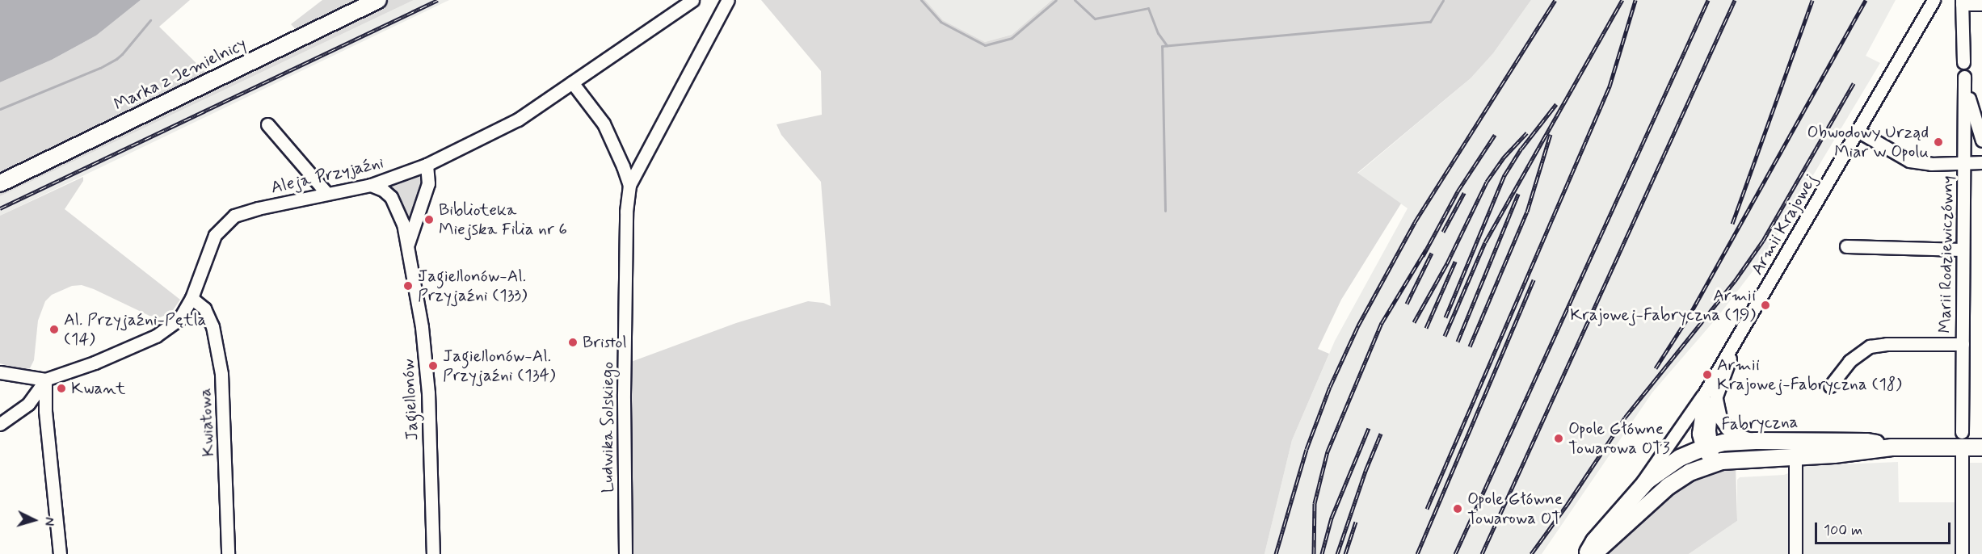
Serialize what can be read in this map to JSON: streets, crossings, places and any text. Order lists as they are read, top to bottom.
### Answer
{
  "streets": {
    "main road": ["Marka z Jemielnicy", "Fabryczna"],
    "street": [
      "Aleja Przyjaźni",
      "Armii Krajowej",
      "Marii Rodziewiczówny",
      "Jagiellonów",
      "Kwiatowa",
      "Ludwika Solskiego"
    ]
  },
  "crossings": [
    ["Aleja Przyjaźni", "Jagiellonów"],
    ["Aleja Przyjaźni", "Kwiatowa"],
    ["Aleja Przyjaźni", "Ludwika Solskiego"],
    ["Armii Krajowej", "Fabryczna"],
    ["Marii Rodziewiczówny", "Fabryczna"]
  ],
  "places": [
    "Obwodowy Urząd Miar w Opolu",
    "Biblioteka Miejska Filia nr 6",
    "Jagiellonów-Al. Przyjaźni (133)",
    "Armii Krajowej-Fabryczna (19)",
    "Al. Przyjaźni-Pętla (14)",
    "Bristol",
    "Jagiellonów-Al. Przyjaźni (134)",
    "Armii Krajowej-Fabryczna (18)",
    "Kwant",
    "Opole Główne Towarowa OT3",
    "Opole Główne Towarowa OT"
  ],
  "scale_bar": "100 m",
  "north": "right"
}
